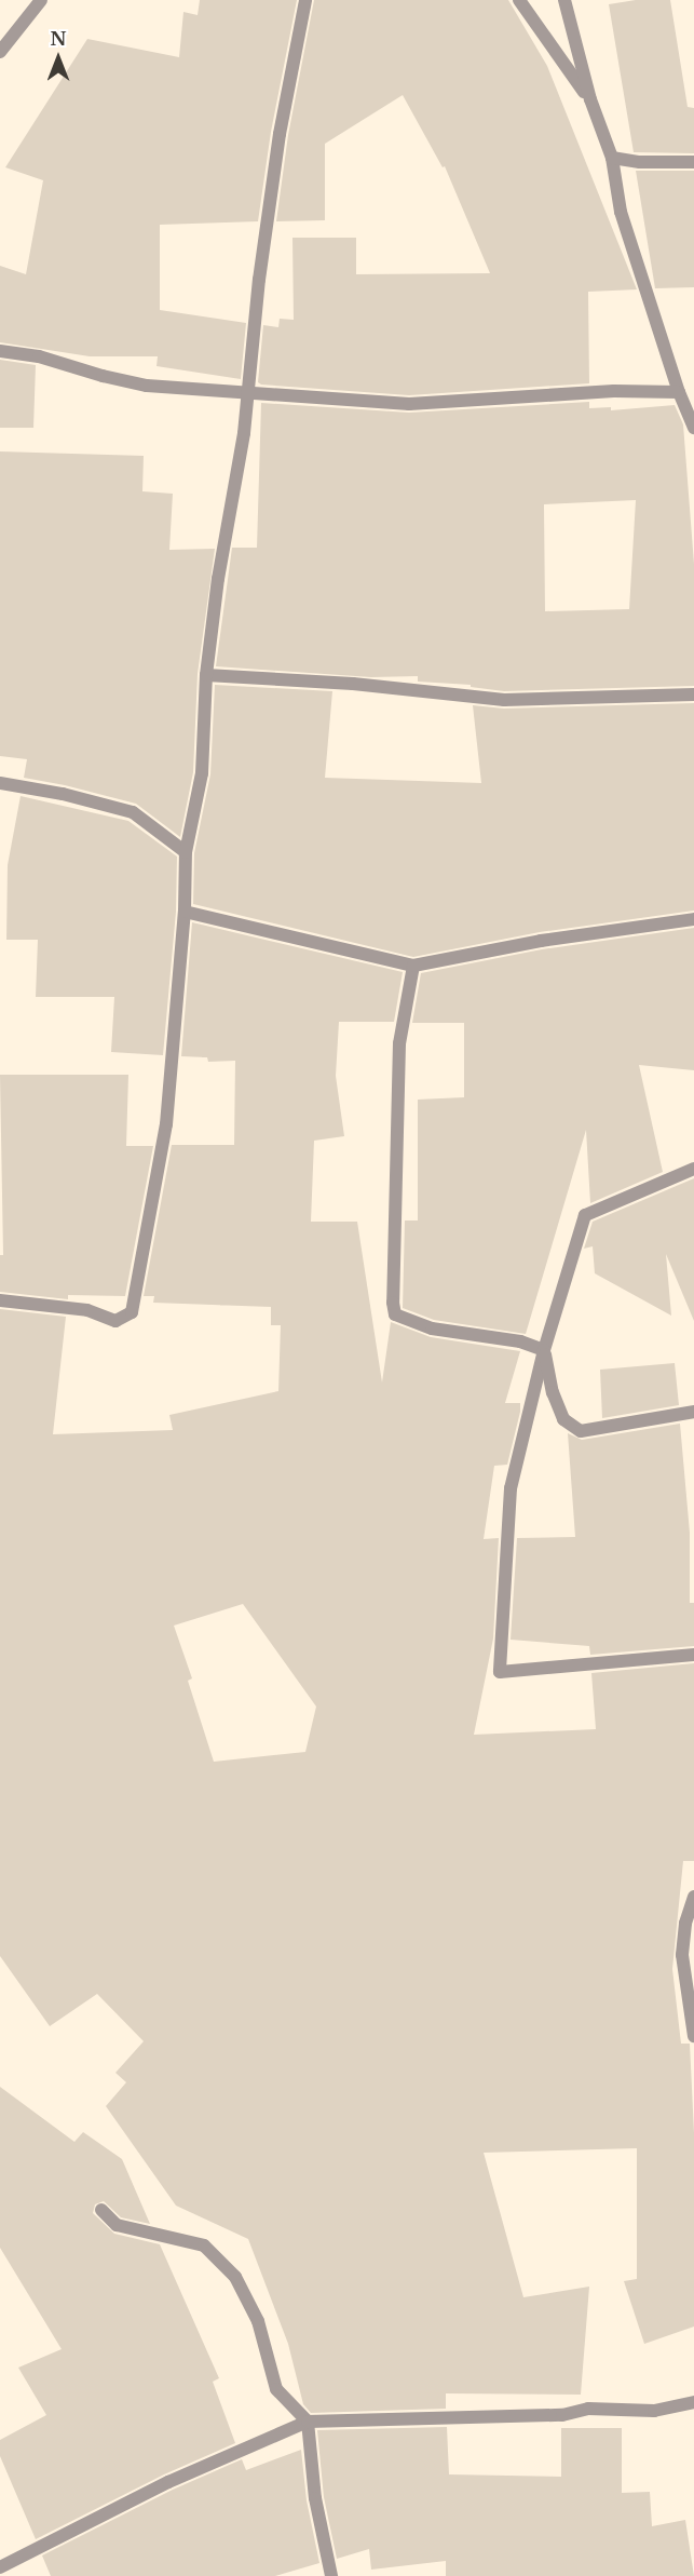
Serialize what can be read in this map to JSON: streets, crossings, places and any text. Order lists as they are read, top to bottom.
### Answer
{
  "north": "top"
}
